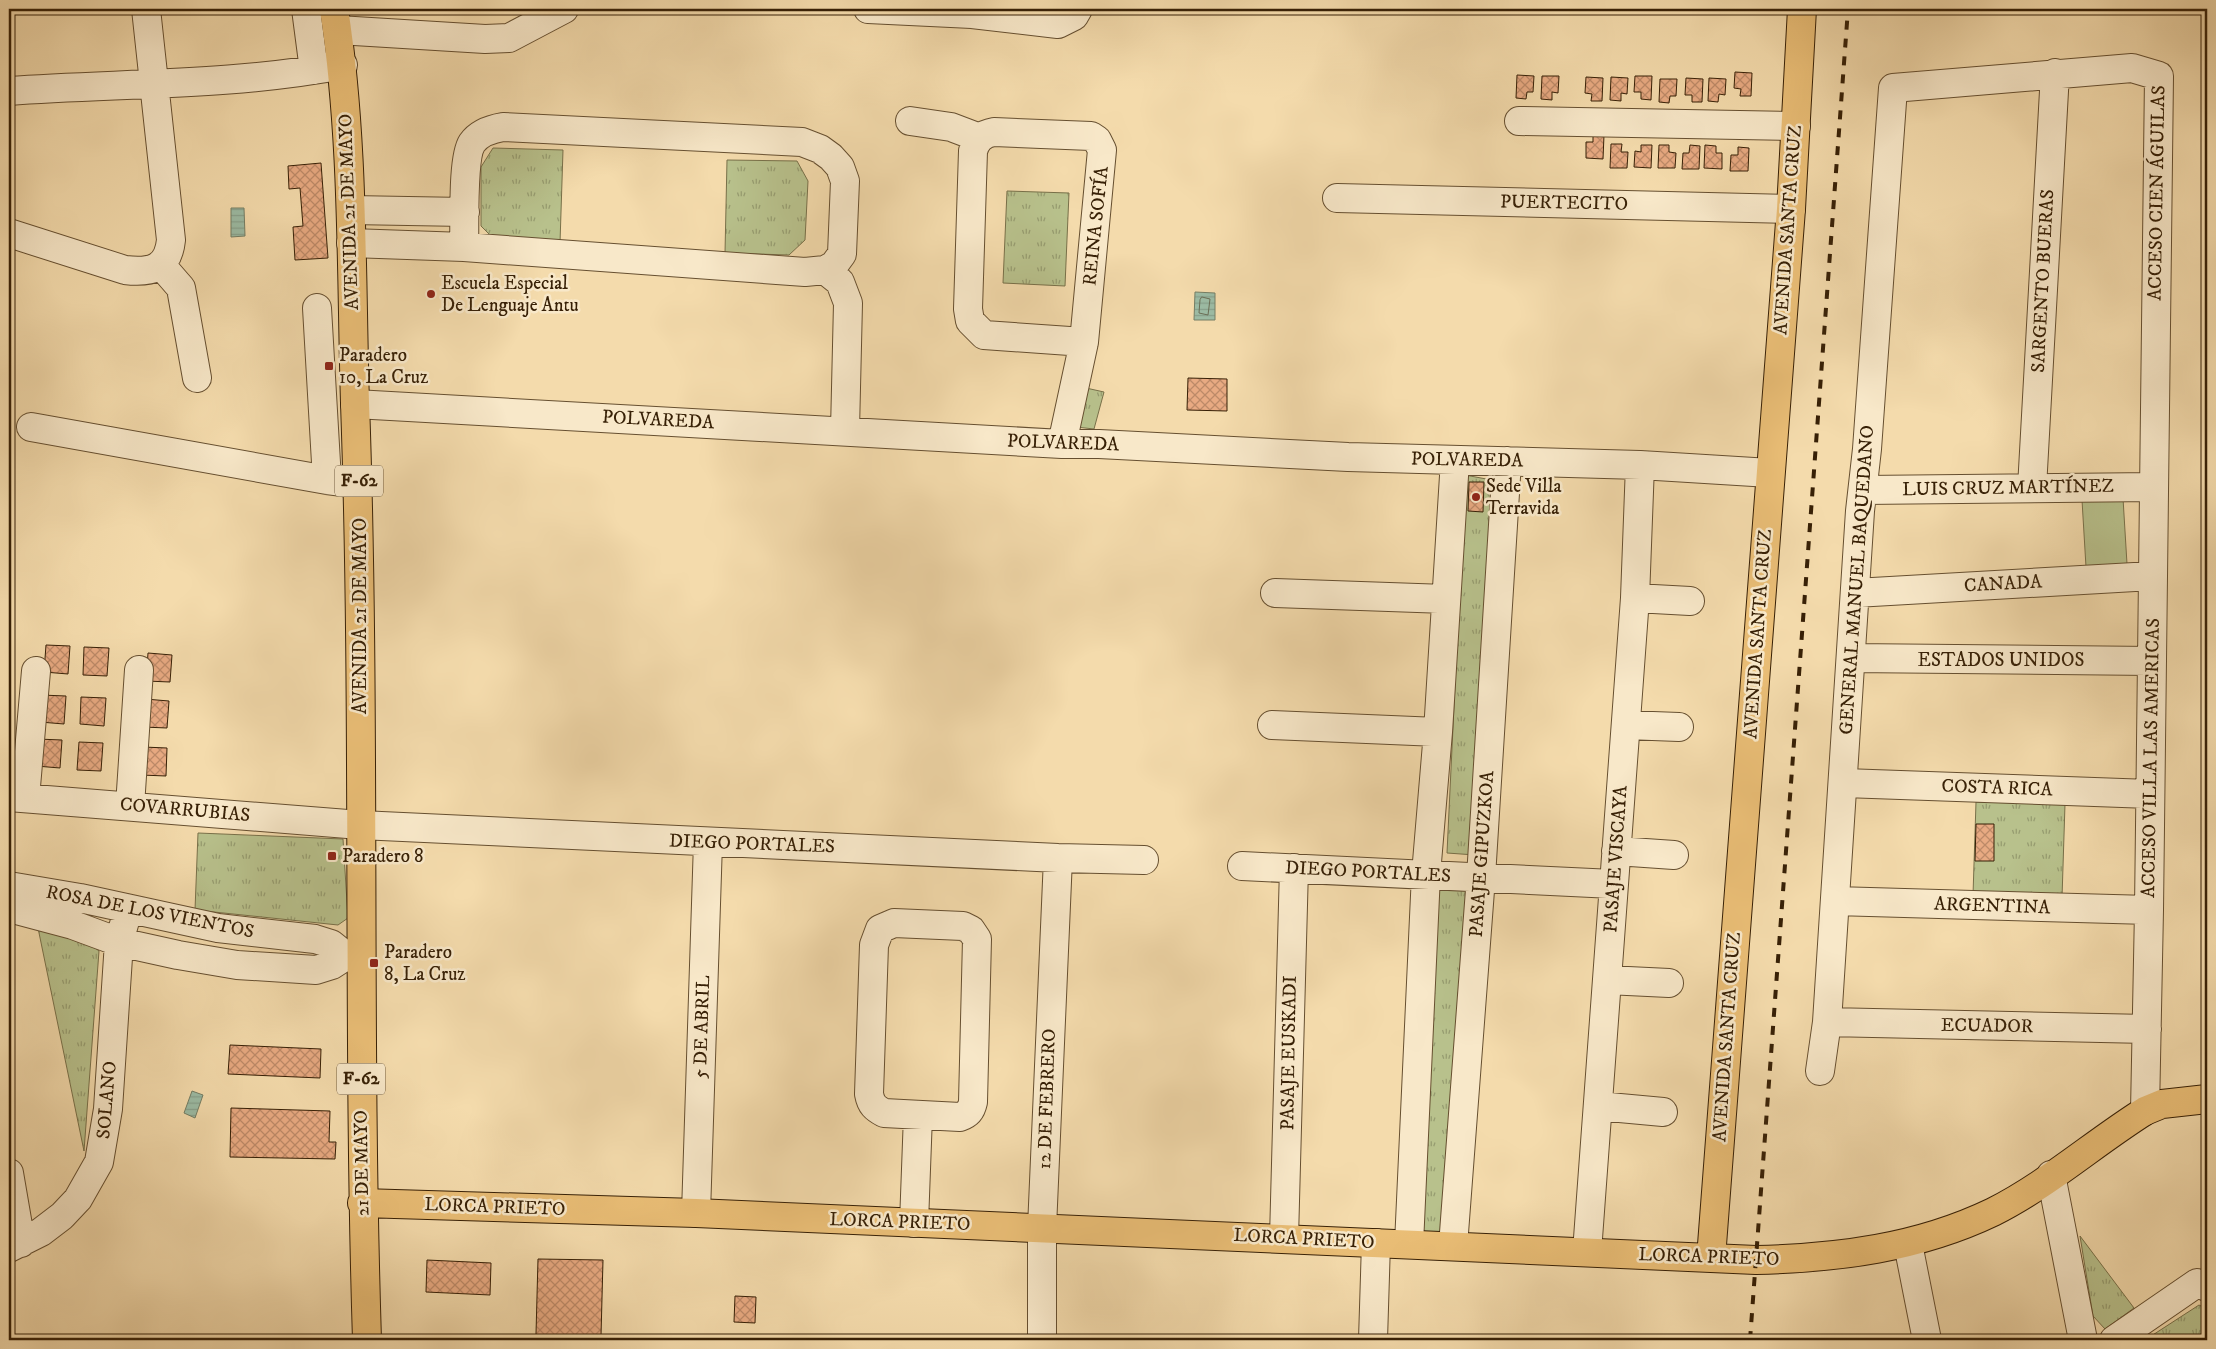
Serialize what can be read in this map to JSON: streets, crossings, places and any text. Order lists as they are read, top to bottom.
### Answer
{
  "streets": {
    "main road": [
      "AVENIDA 21 DE MAYO",
      "AVENIDA SANTA CRUZ",
      "F-62",
      "21 DE MAYO",
      "LORCA PRIETO"
    ],
    "street": [
      "ACCESO CIEN ÁGUILAS",
      "PUERTECITO",
      "REINA SOFÍA",
      "SARGENTO BUERAS",
      "POLVAREDA",
      "LUIS CRUZ MARTÍNEZ",
      "GENERAL MANUEL BAQUEDANO",
      "CANADA",
      "ESTADOS UNIDOS",
      "ACCESO VILLA LAS AMERICAS",
      "COSTA RICA",
      "COVARRUBIAS",
      "DIEGO PORTALES",
      "PASAJE GIPUZKOA",
      "PASAJE VISCAYA",
      "ARGENTINA",
      "ROSA DE LOS VIENTOS",
      "ECUADOR",
      "5 DE ABRIL",
      "PASAJE EUSKADI",
      "12 DE FEBRERO",
      "SOLANO"
    ]
  },
  "crossings": [
    ["ACCESO CIEN ÁGUILAS", "SARGENTO BUERAS"],
    ["ACCESO CIEN ÁGUILAS", "LUIS CRUZ MARTÍNEZ"],
    ["ACCESO CIEN ÁGUILAS", "GENERAL MANUEL BAQUEDANO"],
    ["ACCESO CIEN ÁGUILAS", "ACCESO VILLA LAS AMERICAS"],
    ["PUERTECITO", "AVENIDA SANTA CRUZ"],
    ["AVENIDA 21 DE MAYO", "POLVAREDA"],
    ["AVENIDA 21 DE MAYO", "COVARRUBIAS"],
    ["AVENIDA 21 DE MAYO", "DIEGO PORTALES"],
    ["AVENIDA 21 DE MAYO", "ROSA DE LOS VIENTOS"],
    ["AVENIDA 21 DE MAYO", "21 DE MAYO"],
    ["REINA SOFÍA", "POLVAREDA"],
    ["AVENIDA SANTA CRUZ", "POLVAREDA"],
    ["AVENIDA SANTA CRUZ", "LORCA PRIETO"],
    ["SARGENTO BUERAS", "LUIS CRUZ MARTÍNEZ"],
    ["POLVAREDA", "PASAJE GIPUZKOA"],
    ["POLVAREDA", "PASAJE VISCAYA"],
    ["LUIS CRUZ MARTÍNEZ", "GENERAL MANUEL BAQUEDANO"],
    ["LUIS CRUZ MARTÍNEZ", "ACCESO VILLA LAS AMERICAS"],
    ["GENERAL MANUEL BAQUEDANO", "CANADA"],
    ["GENERAL MANUEL BAQUEDANO", "ESTADOS UNIDOS"],
    ["GENERAL MANUEL BAQUEDANO", "COSTA RICA"],
    ["GENERAL MANUEL BAQUEDANO", "ARGENTINA"],
    ["GENERAL MANUEL BAQUEDANO", "ECUADOR"],
    ["CANADA", "ACCESO VILLA LAS AMERICAS"],
    ["ESTADOS UNIDOS", "ACCESO VILLA LAS AMERICAS"],
    ["ACCESO VILLA LAS AMERICAS", "COSTA RICA"],
    ["ACCESO VILLA LAS AMERICAS", "ARGENTINA"],
    ["ACCESO VILLA LAS AMERICAS", "ECUADOR"],
    ["ACCESO VILLA LAS AMERICAS", "LORCA PRIETO"],
    ["COVARRUBIAS", "DIEGO PORTALES"],
    ["DIEGO PORTALES", "PASAJE GIPUZKOA"],
    ["DIEGO PORTALES", "PASAJE VISCAYA"],
    ["DIEGO PORTALES", "5 DE ABRIL"],
    ["DIEGO PORTALES", "PASAJE EUSKADI"],
    ["DIEGO PORTALES", "12 DE FEBRERO"],
    ["PASAJE GIPUZKOA", "LORCA PRIETO"],
    ["PASAJE VISCAYA", "LORCA PRIETO"],
    ["ROSA DE LOS VIENTOS", "SOLANO"],
    ["ROSA DE LOS VIENTOS", "21 DE MAYO"],
    ["5 DE ABRIL", "LORCA PRIETO"],
    ["PASAJE EUSKADI", "LORCA PRIETO"],
    ["12 DE FEBRERO", "LORCA PRIETO"],
    ["21 DE MAYO", "LORCA PRIETO"]
  ],
  "places": {
    "other": ["Escuela Especial De Lenguaje Antu", "Sede Villa Terravida"],
    "transit": ["Paradero 10, La Cruz", "Paradero 8", "Paradero 8, La Cruz"]
  }
}
